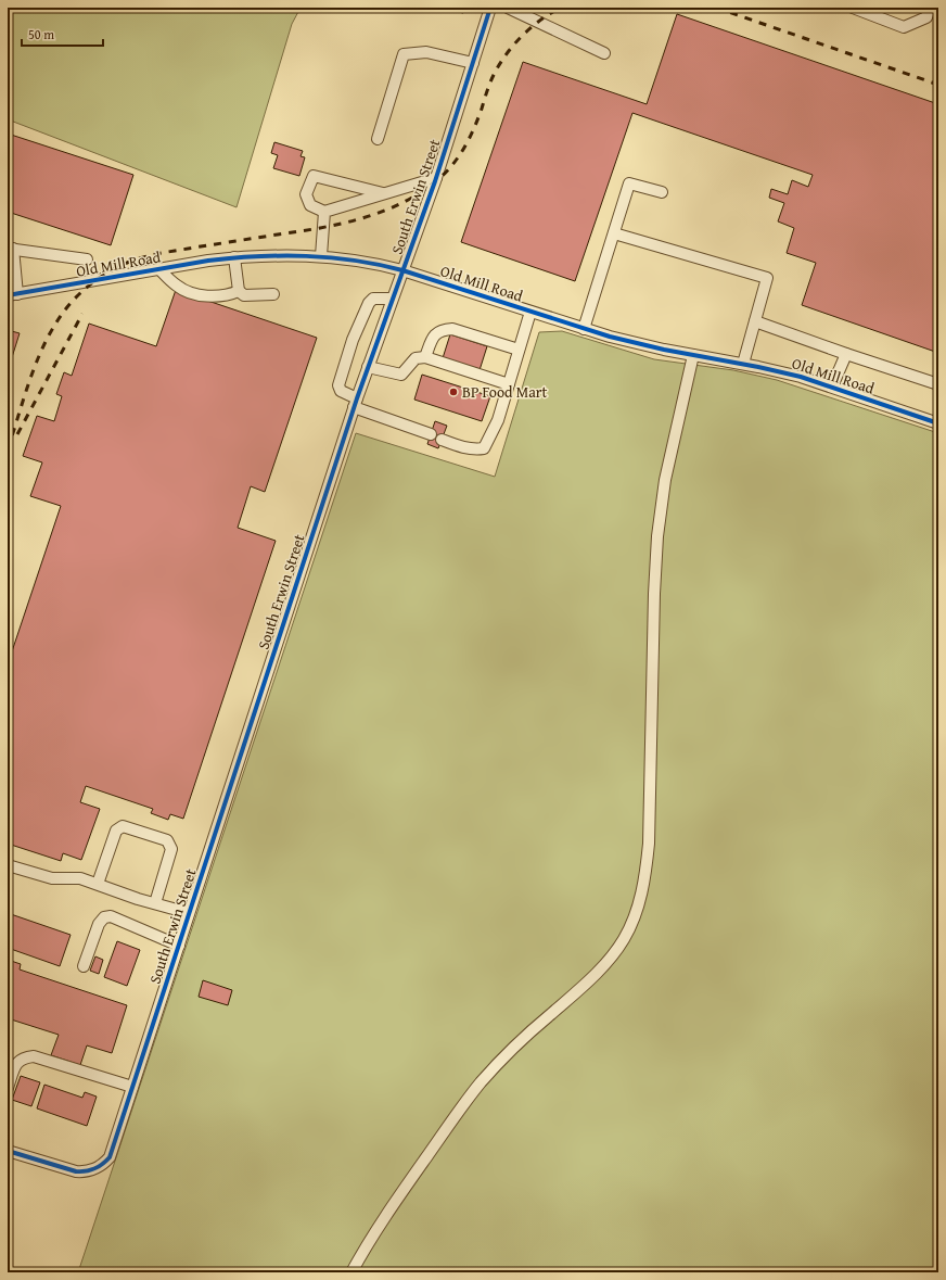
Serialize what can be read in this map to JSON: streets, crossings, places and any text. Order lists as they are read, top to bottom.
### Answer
{
  "streets": {
    "street": ["South Erwin Street", "Old Mill Road"]
  },
  "crossings": [
    ["South Erwin Street", "Old Mill Road"]
  ],
  "places": ["BP Food Mart"],
  "scale_bar": "50 m"
}
